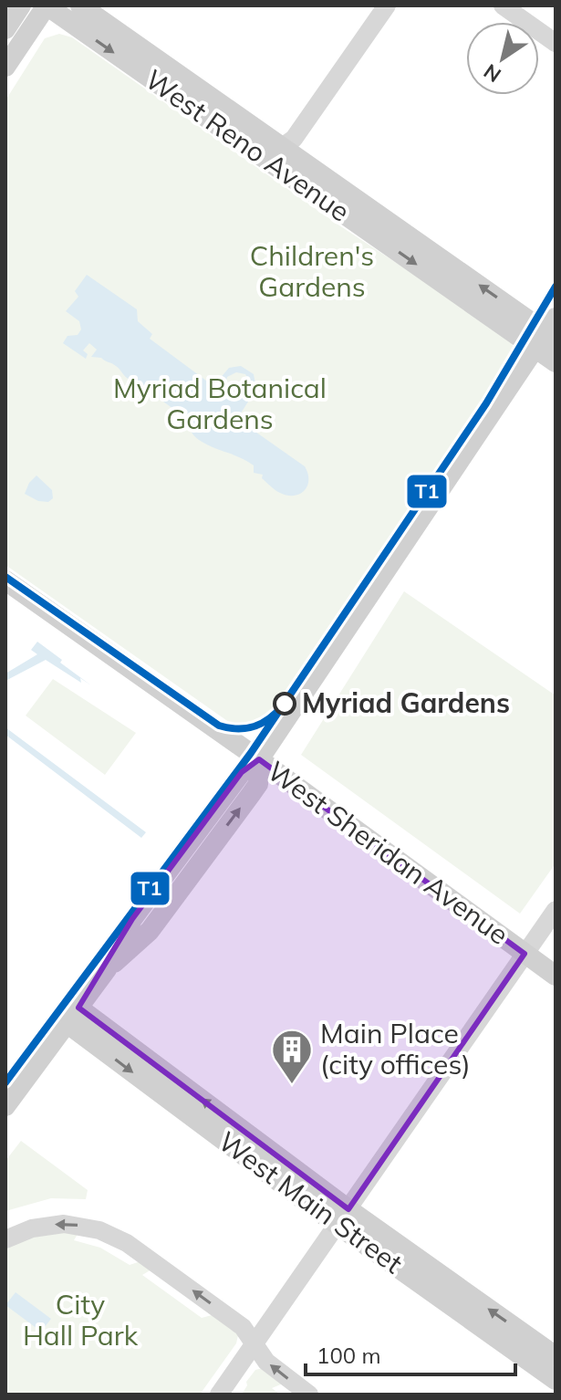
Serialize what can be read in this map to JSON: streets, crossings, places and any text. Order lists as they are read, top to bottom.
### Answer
{
  "streets": {
    "main road": ["West Reno Avenue", "West Sheridan Avenue", "West Main Street"]
  },
  "parks": ["Children's Gardens", "Myriad Botanical Gardens", "City Hall Park"],
  "places": {
    "other": ["Myriad Gardens"],
    "building": ["Main Place (city offices)"]
  },
  "lines": ["transit line T1"],
  "scale_bar": "100 m",
  "north": "bottom left"
}
